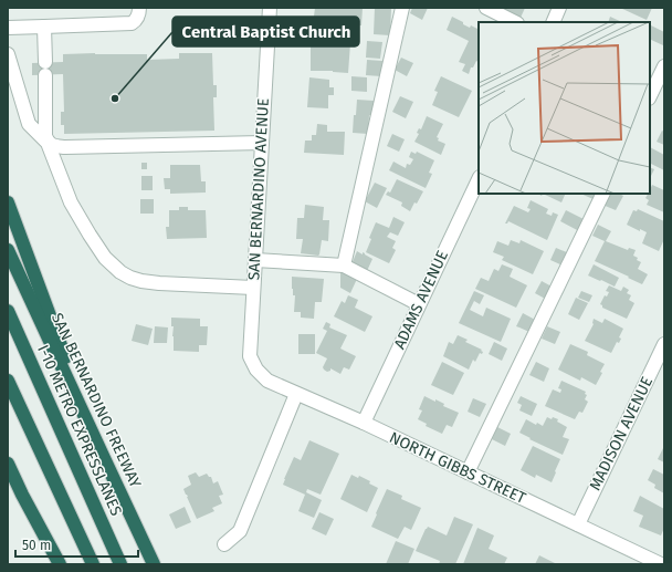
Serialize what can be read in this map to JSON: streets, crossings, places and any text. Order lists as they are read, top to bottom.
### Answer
{
  "streets": {
    "highway": ["SAN BERNARDINO FREEWAY", "I-10 METRO EXPRESSLANES"],
    "street": [
      "SAN BERNARDINO AVENUE",
      "ADAMS AVENUE",
      "MADISON AVENUE",
      "NORTH GIBBS STREET"
    ]
  },
  "crossings": [
    ["SAN BERNARDINO AVENUE", "NORTH GIBBS STREET"],
    ["ADAMS AVENUE", "NORTH GIBBS STREET"],
    ["MADISON AVENUE", "NORTH GIBBS STREET"]
  ],
  "places": ["Central Baptist Church"],
  "scale_bar": "50 m"
}
